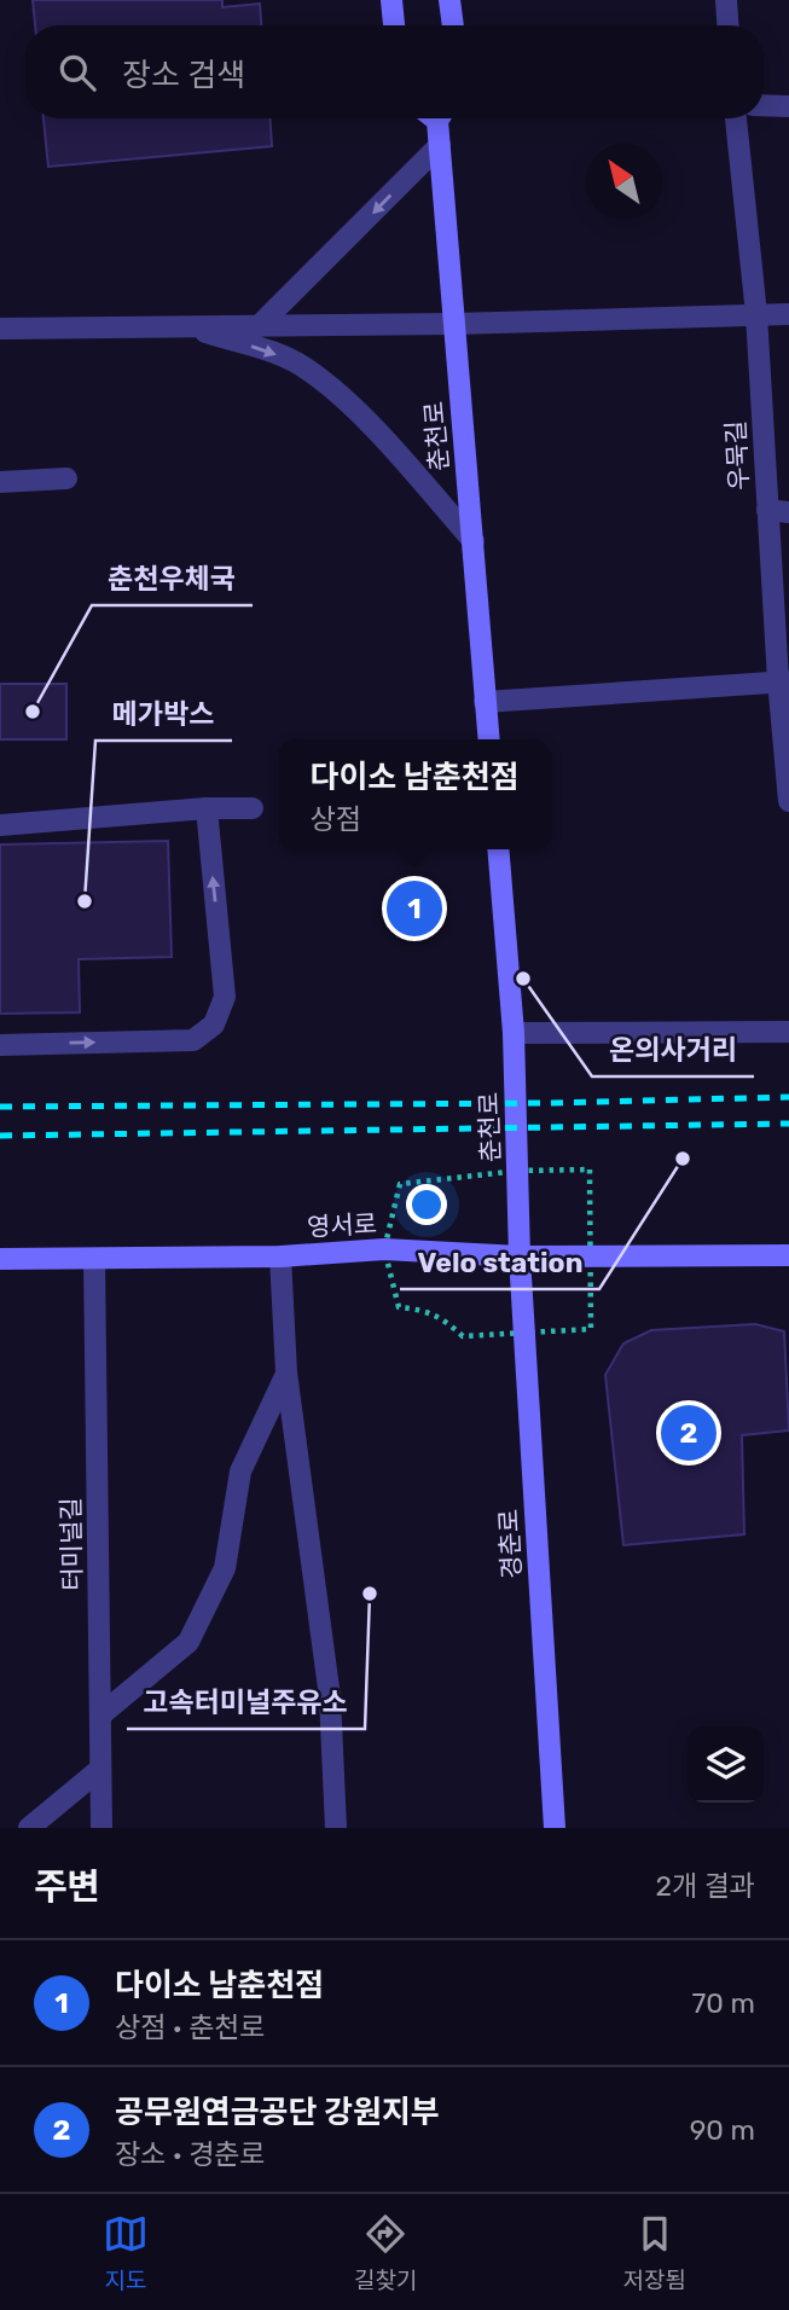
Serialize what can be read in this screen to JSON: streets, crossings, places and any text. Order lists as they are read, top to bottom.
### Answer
{
  "streets": {
    "street": [
      "춘천로",
      "우묵길",
      "영서로",
      "터미널길",
      "경춘로"
    ]
  },
  "crossings": [
    ["춘천로", "영서로"],
    ["춘천로", "경춘로"],
    ["영서로", "터미널길"],
    ["영서로", "경춘로"]
  ],
  "places": [
    "춘천우체국",
    "메가박스",
    "온의사거리",
    "Velo station",
    "고속터미널주유소"
  ],
  "north": "top left",
  "page": {
    "search": "장소 검색",
    "popup": ["다이소 남춘천점", "상점"],
    "pins": ["1", "2"],
    "heading": ["주변", "2개 결과"],
    "list": [
      {
        "mark": "1",
        "name": "다이소 남춘천점",
        "note": "상점 · 춘천로",
        "value": "70 m"
      },
      {
        "mark": "2",
        "name": "공무원연금공단 강원지부",
        "note": "장소 · 경춘로",
        "value": "90 m"
      }
    ],
    "nav": ["지도", "길찾기", "저장됨"]
  }
}
